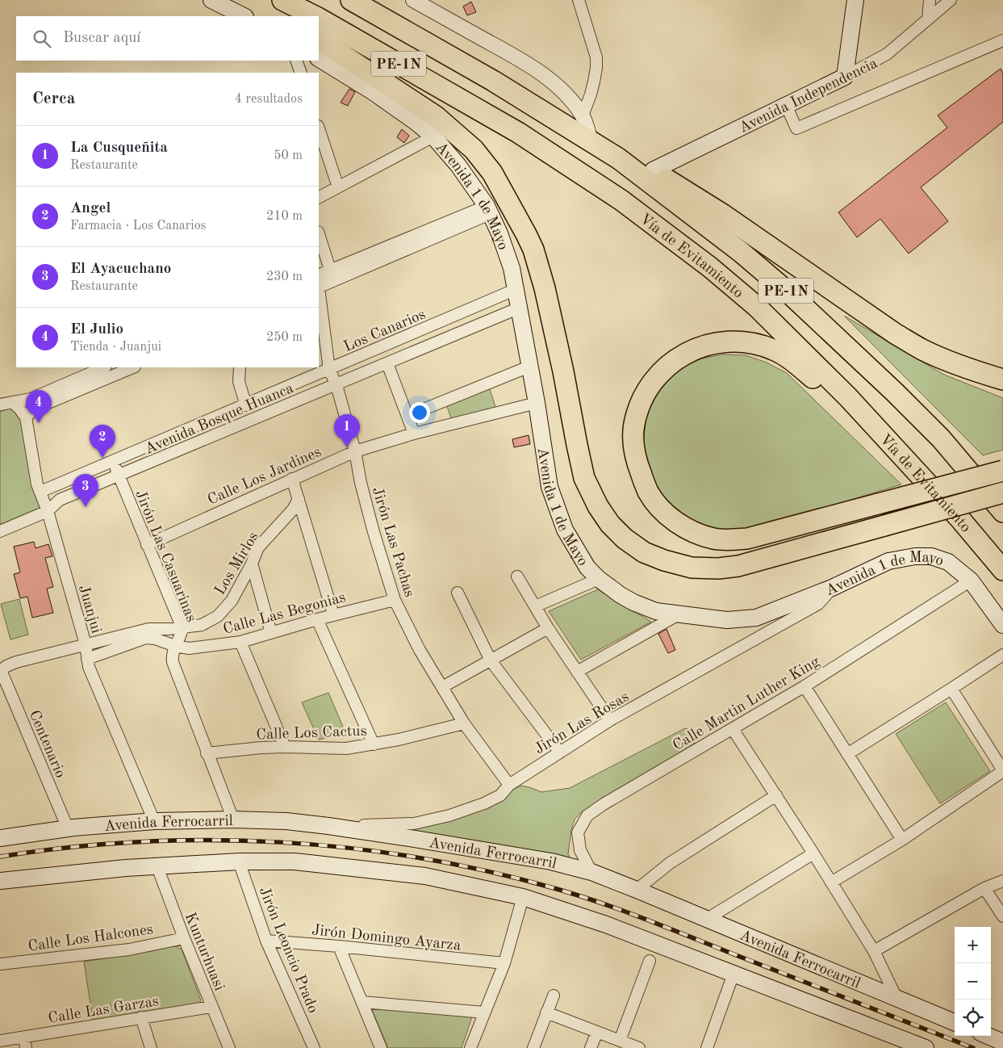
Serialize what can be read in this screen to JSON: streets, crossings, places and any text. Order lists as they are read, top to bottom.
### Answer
{
  "streets": {
    "highway": ["PE-1N", "Vía de Evitamiento"],
    "main road": ["Avenida Independencia", "Avenida 1 de Mayo", "Avenida Ferrocarril"],
    "street": [
      "Los Canarios",
      "Avenida Bosque Huanca",
      "Calle Los Jardines",
      "Jirón Las Pachas",
      "Jirón Las Casuarinas",
      "Los Mirlos",
      "Juanjui",
      "Calle Las Begonias",
      "Calle Martin Luther King",
      "Jirón Las Rosas",
      "Calle Los Cactus",
      "Centenario",
      "Calle Los Halcones",
      "Jirón Domingo Ayarza",
      "Jirón Leoncio Prado",
      "Kunturhuasi",
      "Calle Las Garzas"
    ]
  },
  "crossings": [
    ["Avenida 1 de Mayo", "Los Canarios"],
    ["Avenida 1 de Mayo", "Avenida Bosque Huanca"],
    ["Avenida 1 de Mayo", "Calle Los Jardines"],
    ["Avenida 1 de Mayo", "Calle Martin Luther King"],
    ["Avenida 1 de Mayo", "Jirón Las Rosas"],
    ["Los Canarios", "Jirón Las Pachas"],
    ["Los Canarios", "Jirón Las Casuarinas"],
    ["Los Canarios", "Juanjui"],
    ["Avenida Bosque Huanca", "Jirón Las Pachas"],
    ["Avenida Bosque Huanca", "Jirón Las Casuarinas"],
    ["Avenida Bosque Huanca", "Juanjui"],
    ["Calle Los Jardines", "Jirón Las Pachas"],
    ["Calle Los Jardines", "Jirón Las Casuarinas"],
    ["Jirón Las Pachas", "Calle Las Begonias"],
    ["Jirón Las Pachas", "Jirón Las Rosas"],
    ["Jirón Las Pachas", "Calle Los Cactus"],
    ["Jirón Las Casuarinas", "Los Mirlos"],
    ["Jirón Las Casuarinas", "Calle Las Begonias"],
    ["Jirón Las Casuarinas", "Calle Los Cactus"],
    ["Jirón Las Casuarinas", "Avenida Ferrocarril"],
    ["Los Mirlos", "Juanjui"],
    ["Los Mirlos", "Centenario"],
    ["Juanjui", "Calle Las Begonias"],
    ["Juanjui", "Avenida Ferrocarril"],
    ["Calle Martin Luther King", "Avenida Ferrocarril"],
    ["Jirón Las Rosas", "Avenida Ferrocarril"],
    ["Centenario", "Avenida Ferrocarril"],
    ["Calle Los Halcones", "Kunturhuasi"],
    ["Jirón Domingo Ayarza", "Jirón Leoncio Prado"],
    ["Kunturhuasi", "Calle Las Garzas"]
  ],
  "page": {
    "search": "Buscar aquí",
    "heading": ["Cerca", "4 resultados"],
    "list": [
      {
        "mark": "1",
        "name": "La Cusqueñita",
        "note": "Restaurante",
        "value": "50 m"
      },
      {
        "mark": "2",
        "name": "Angel",
        "note": "Farmacia · Los Canarios",
        "value": "210 m"
      },
      {
        "mark": "3",
        "name": "El Ayacuchano",
        "note": "Restaurante",
        "value": "230 m"
      },
      {
        "mark": "4",
        "name": "El Julio",
        "note": "Tienda · Juanjui",
        "value": "250 m"
      }
    ],
    "pins": [
      "4",
      "1",
      "2",
      "3"
    ],
    "map_buttons": ["+", "−"]
  }
}
